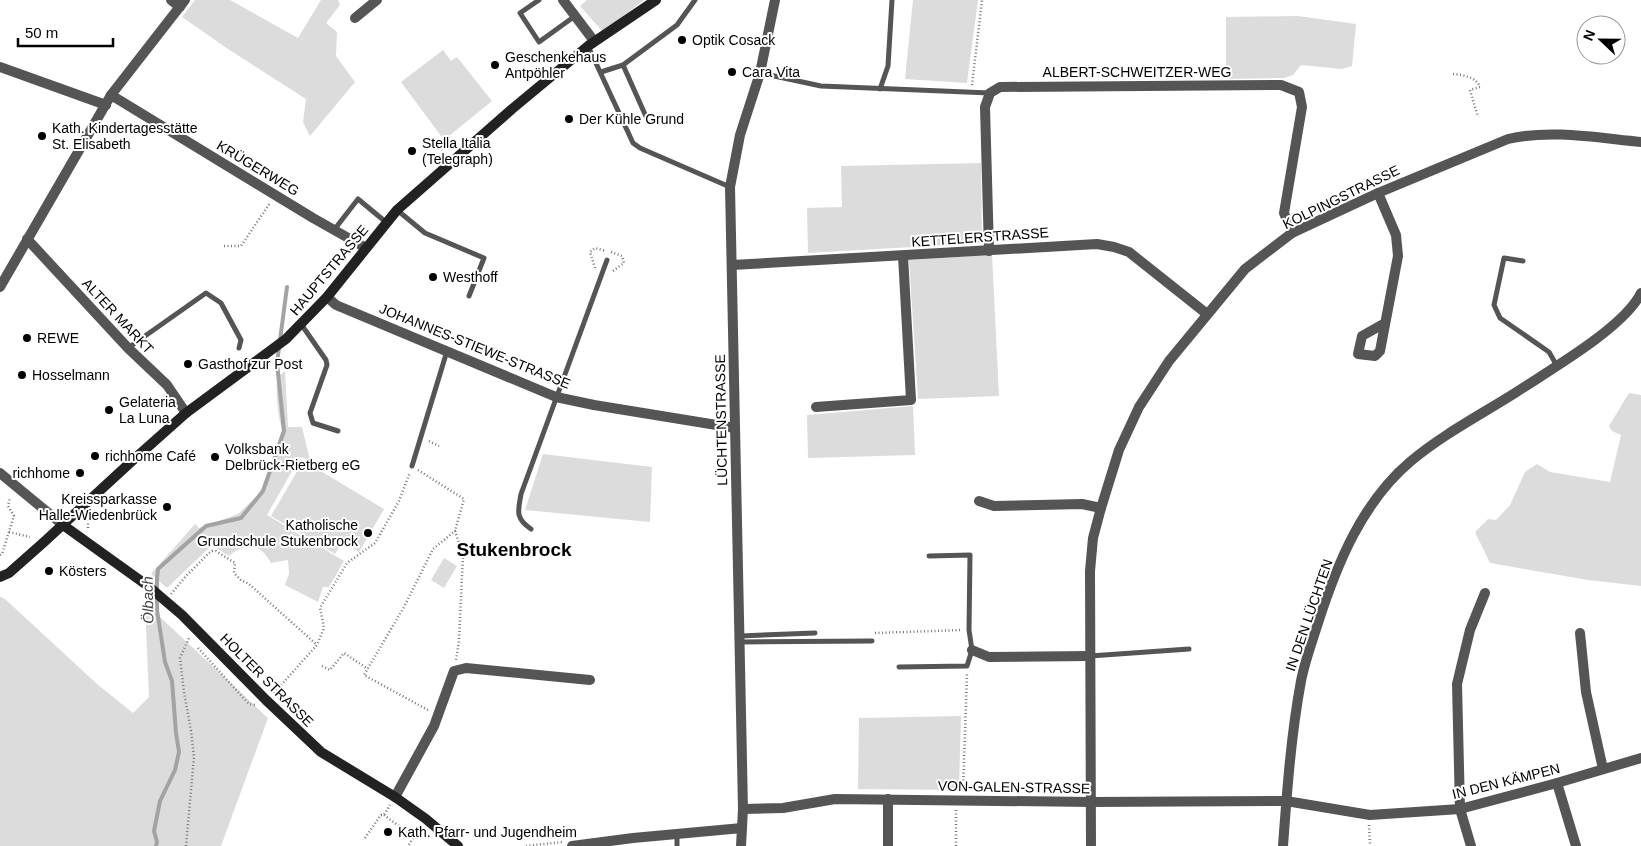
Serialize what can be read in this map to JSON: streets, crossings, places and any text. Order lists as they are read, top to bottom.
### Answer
{
  "streets": {
    "main road": ["HAUPTSTRASSE", "HOLTER STRASSE"],
    "street": [
      "ALBERT-SCHWEITZER-WEG",
      "KRÜGERWEG",
      "KOLPINGSTRASSE",
      "KETTELERSTRASSE",
      "ALTER MARKT",
      "JOHANNES-STIEWE-STRASSE",
      "LÜCHTENSTRASSE",
      "IN DEN LÜCHTEN",
      "IN DEN KÄMPEN",
      "VON-GALEN-STRASSE"
    ]
  },
  "crossings": [
    ["ALBERT-SCHWEITZER-WEG", "KOLPINGSTRASSE"],
    ["KRÜGERWEG", "HAUPTSTRASSE"],
    ["KOLPINGSTRASSE", "KETTELERSTRASSE"],
    ["KOLPINGSTRASSE", "VON-GALEN-STRASSE"],
    ["KETTELERSTRASSE", "LÜCHTENSTRASSE"],
    ["HAUPTSTRASSE", "ALTER MARKT"],
    ["HAUPTSTRASSE", "JOHANNES-STIEWE-STRASSE"],
    ["HAUPTSTRASSE", "HOLTER STRASSE"],
    ["JOHANNES-STIEWE-STRASSE", "LÜCHTENSTRASSE"],
    ["LÜCHTENSTRASSE", "VON-GALEN-STRASSE"],
    ["IN DEN LÜCHTEN", "IN DEN KÄMPEN"],
    ["IN DEN LÜCHTEN", "VON-GALEN-STRASSE"],
    ["IN DEN KÄMPEN", "VON-GALEN-STRASSE"]
  ],
  "districts": ["Stukenbrock"],
  "water": ["Ölbach"],
  "places": [
    "Optik Cosack",
    "Geschenkehaus Antpöhler",
    "Cara Vita",
    "Der Kühle Grund",
    "Kath. Kindertagesstätte St. Elisabeth",
    "Stella Italia (Telegraph)",
    "Westhoff",
    "REWE",
    "Gasthof zur Post",
    "Hosselmann",
    "Gelateria La Luna",
    "richhome Café",
    "Volksbank Delbrück-Rietberg eG",
    "richhome",
    "Kreissparkasse Halle-Wiedenbrück",
    "Katholische Grundschule Stukenbrock",
    "Kösters",
    "Kath. Pfarr- und Jugendheim"
  ],
  "scale_bar": "50 m",
  "north": "left"
}
